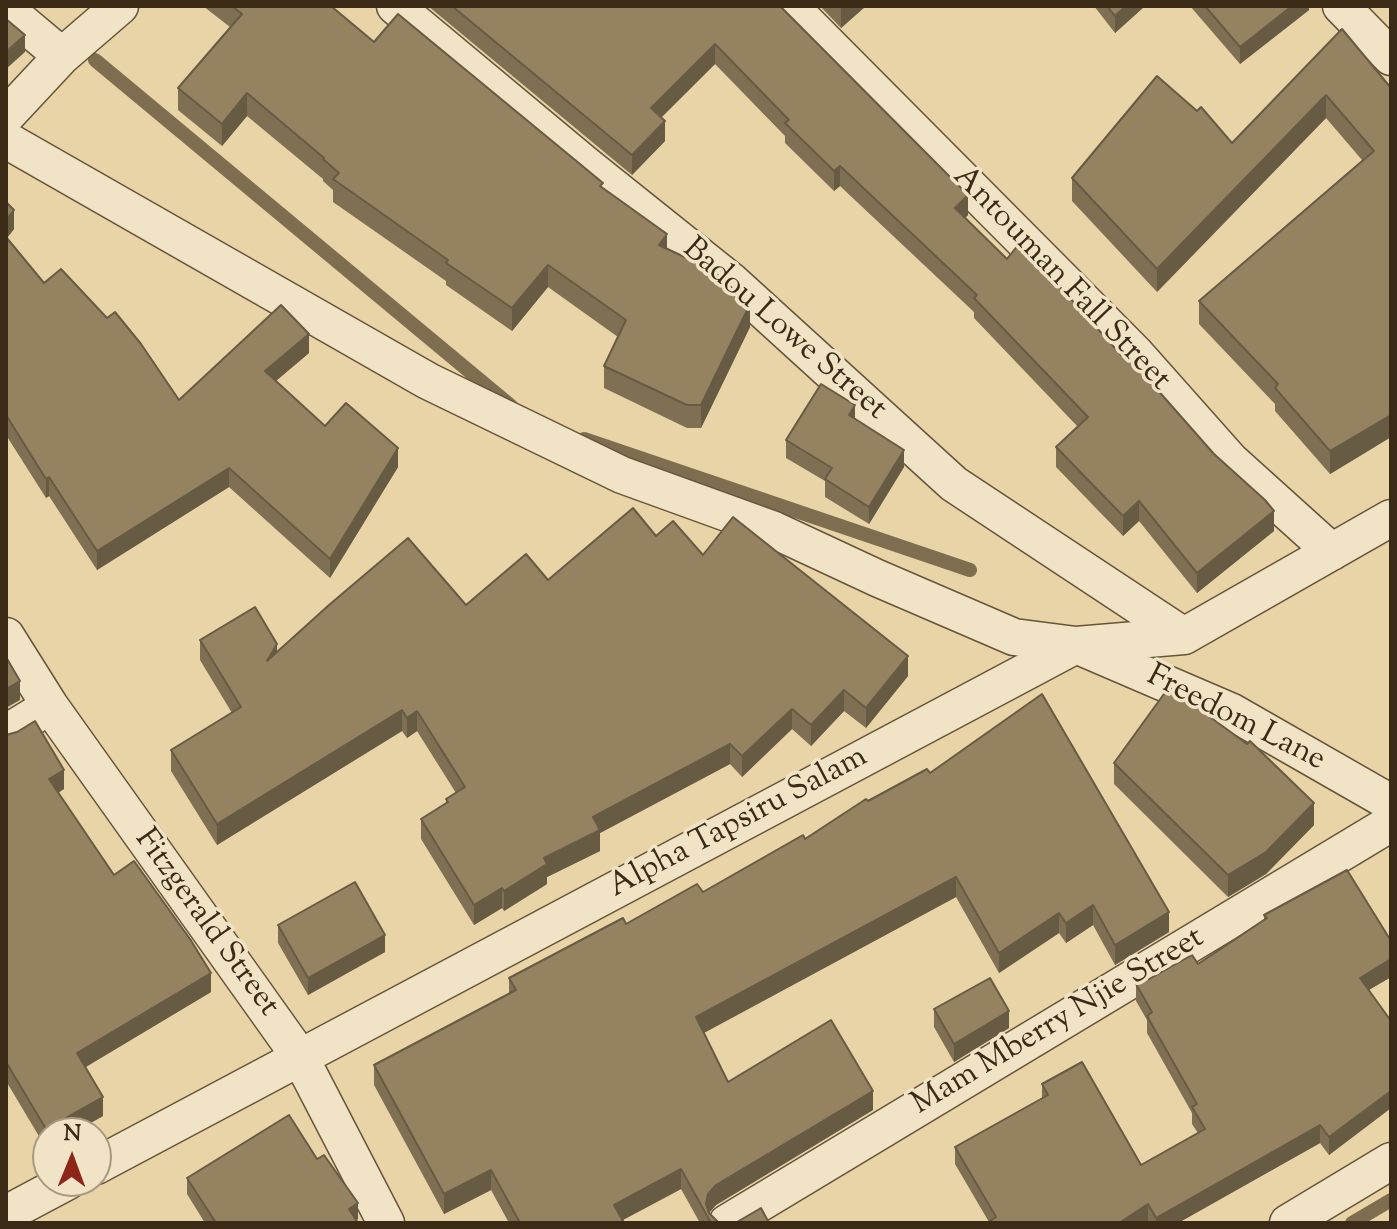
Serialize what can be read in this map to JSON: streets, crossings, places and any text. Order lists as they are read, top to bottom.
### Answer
{
  "streets": {
    "street": [
      "Antouman Fall Street",
      "Badou Lowe Street",
      "Freedom Lane",
      "Alpha Tapsiru Salam",
      "Fitzgerald Street",
      "Mam Mberry Njie Street"
    ]
  },
  "crossings": [
    ["Antouman Fall Street", "Alpha Tapsiru Salam"],
    ["Badou Lowe Street", "Alpha Tapsiru Salam"],
    ["Freedom Lane", "Alpha Tapsiru Salam"],
    ["Alpha Tapsiru Salam", "Fitzgerald Street"]
  ],
  "north": "top"
}
